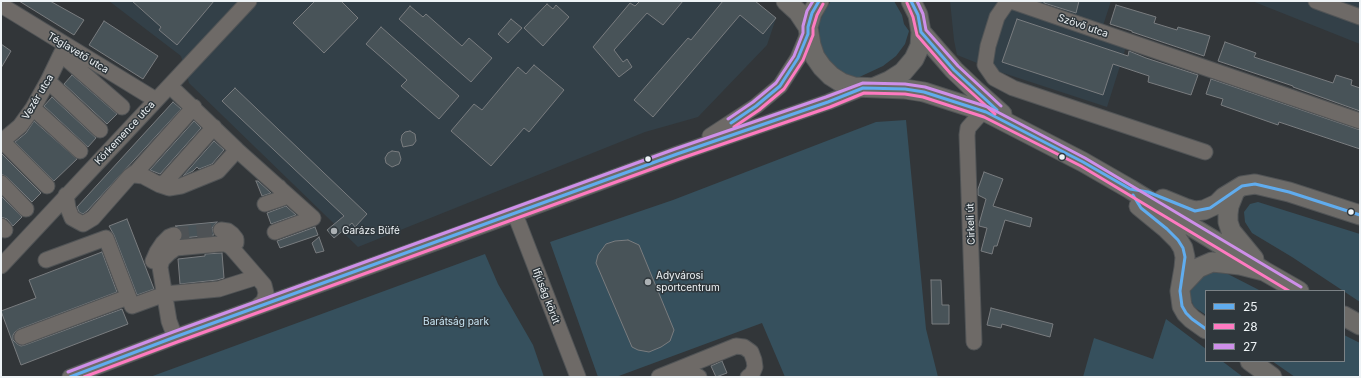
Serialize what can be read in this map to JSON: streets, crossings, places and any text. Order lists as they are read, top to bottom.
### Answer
{
  "streets": {
    "street": [
      "Szövő utca",
      "Téglavető utca",
      "Vezér utca",
      "Körkemence utca",
      "Cirkeli út",
      "Ifjúság körút"
    ]
  },
  "crossings": [
    ["Téglavető utca", "Vezér utca"],
    ["Téglavető utca", "Körkemence utca"]
  ],
  "parks": ["Barátság park"],
  "places": ["Garázs Büfé", "Adyvárosi sportcentrum"],
  "lines": ["transit line 25", "transit line 27", "transit line 28"],
  "legend": ["25", "28", "27"]
}
